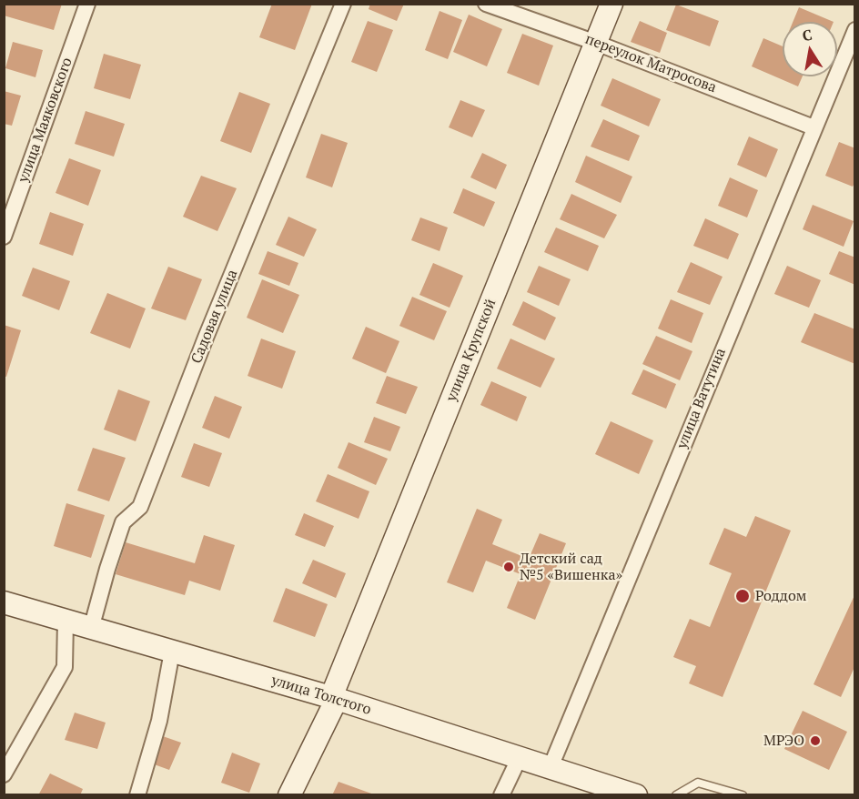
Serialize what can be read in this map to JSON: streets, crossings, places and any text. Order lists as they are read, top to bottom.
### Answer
{
  "streets": {
    "main road": ["улица Крупской", "улица Толстого"],
    "street": [
      "переулок Матросова",
      "улица Маяковского",
      "Садовая улица",
      "улица Ватутина"
    ]
  },
  "crossings": [
    ["переулок Матросова", "улица Крупской"],
    ["переулок Матросова", "улица Ватутина"],
    ["Садовая улица", "улица Толстого"],
    ["улица Крупской", "улица Толстого"],
    ["улица Ватутина", "улица Толстого"]
  ],
  "places": ["Детский сад №5 «Вишенка»", "Роддом", "МРЭО"],
  "north": "top"
}
